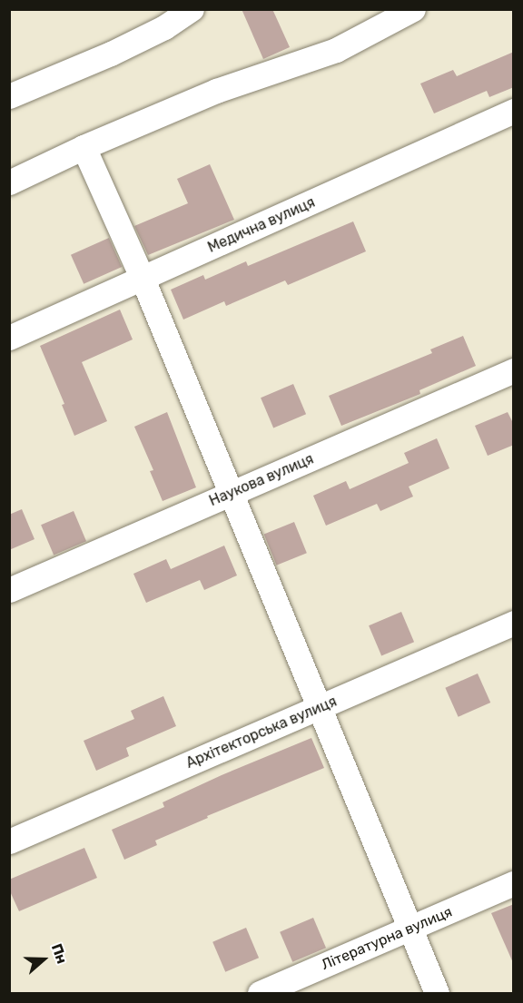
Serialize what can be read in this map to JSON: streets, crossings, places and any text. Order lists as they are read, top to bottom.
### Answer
{
  "streets": {
    "street": [
      "Медична вулиця",
      "Наукова вулиця",
      "Архітекторська вулиця",
      "Літературна вулиця"
    ]
  },
  "north": "right"
}
